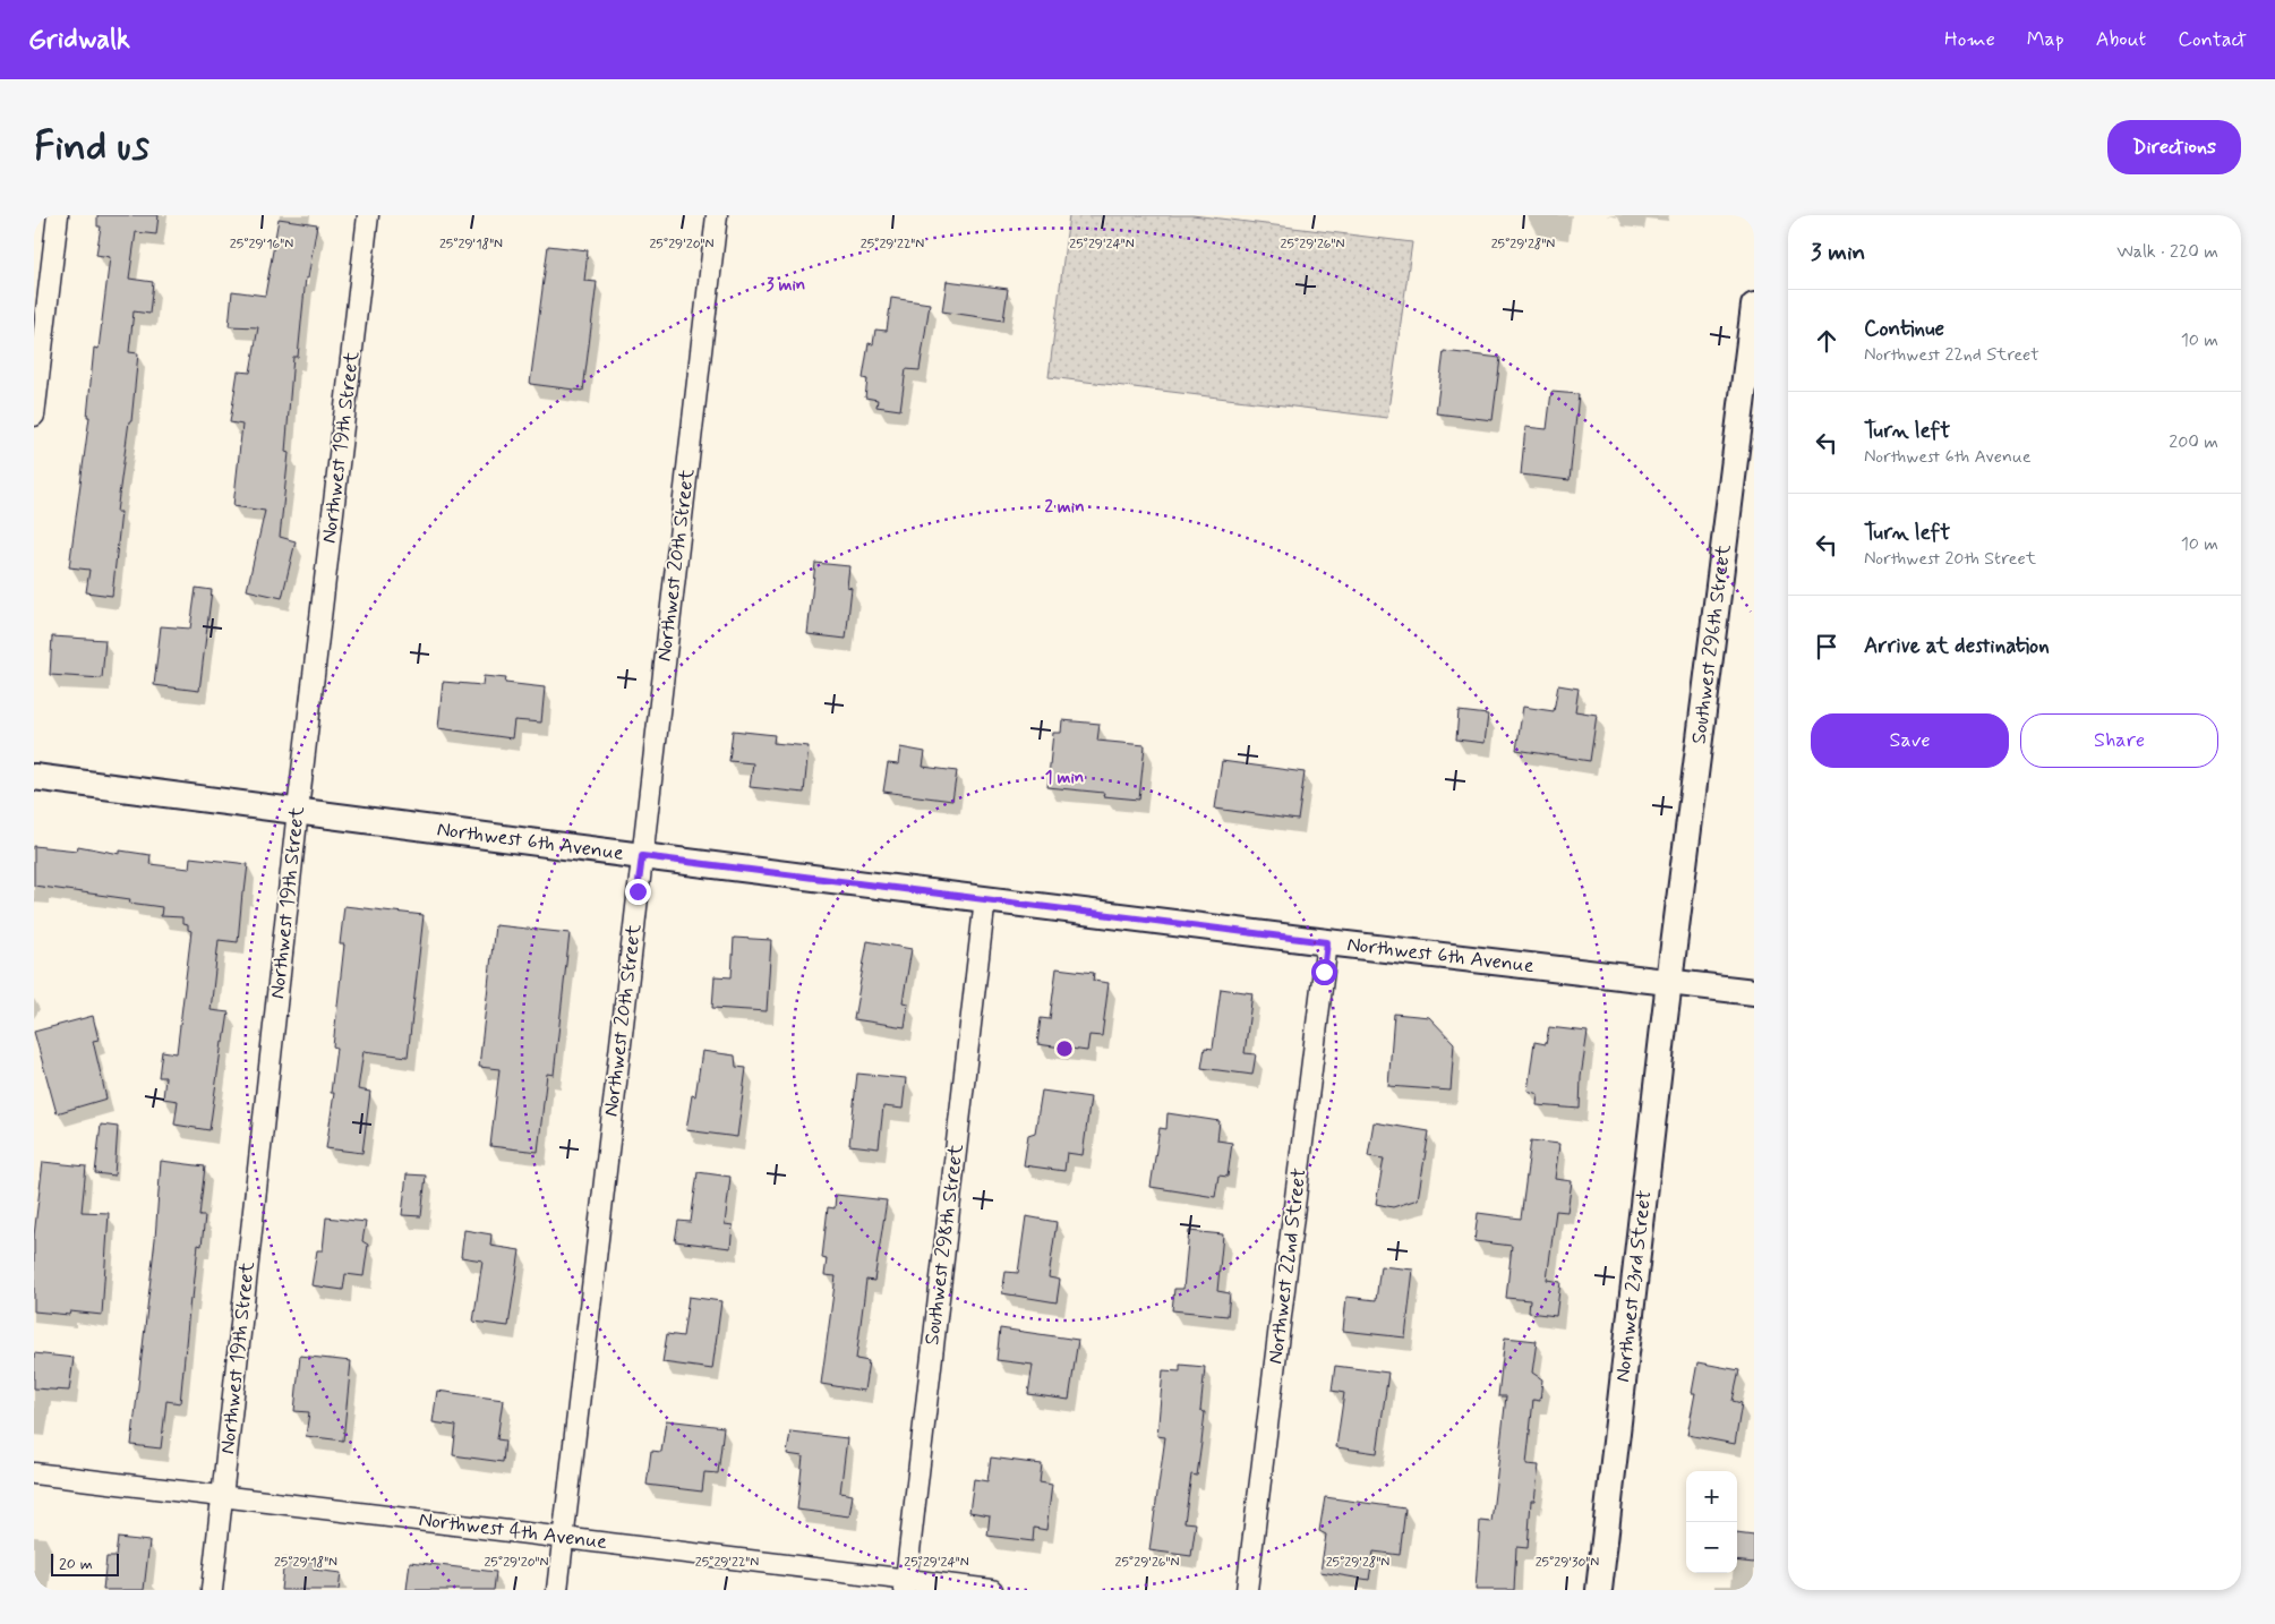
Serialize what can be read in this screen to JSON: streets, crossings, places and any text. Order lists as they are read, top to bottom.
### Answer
{
  "streets": {
    "street": [
      "Northwest 19th Street",
      "Northwest 20th Street",
      "Southwest 296th Street",
      "Northwest 6th Avenue",
      "Southwest 298th Street",
      "Northwest 22nd Street",
      "Northwest 23rd Street",
      "Northwest 4th Avenue"
    ]
  },
  "crossings": [
    ["Northwest 19th Street", "Northwest 6th Avenue"],
    ["Northwest 19th Street", "Northwest 4th Avenue"],
    ["Northwest 20th Street", "Northwest 6th Avenue"],
    ["Northwest 20th Street", "Northwest 4th Avenue"],
    ["Southwest 296th Street", "Northwest 6th Avenue"],
    ["Southwest 296th Street", "Northwest 23rd Street"],
    ["Northwest 6th Avenue", "Southwest 298th Street"],
    ["Northwest 6th Avenue", "Northwest 22nd Street"],
    ["Northwest 6th Avenue", "Northwest 23rd Street"],
    ["Southwest 298th Street", "Northwest 4th Avenue"]
  ],
  "scale_bar": "20 m",
  "page": {
    "header": "Gridwalk",
    "nav": [
      "Home",
      "Map",
      "About",
      "Contact"
    ],
    "buttons": [
      "Directions",
      ["Save", "Share"]
    ],
    "title": "Find us",
    "heading": ["3 min", "Walk · 220 m"],
    "list": [
      ["Continue", "Northwest 22nd Street", "10 m"],
      ["Turn left", "Northwest 6th Avenue", "200 m"],
      ["Turn left", "Northwest 20th Street", "10 m"],
      "Arrive at destination"
    ],
    "map_buttons": ["+", "−"],
    "scale": "20 m"
  },
  "coordinates": [
    "25°29'16\"N",
    "25°29'18\"N",
    "25°29'20\"N",
    "25°29'22\"N",
    "25°29'24\"N",
    "25°29'26\"N",
    "25°29'28\"N",
    "25°29'30\"N"
  ],
  "rings": ["3 min", "2 min", "1 min"]
}
